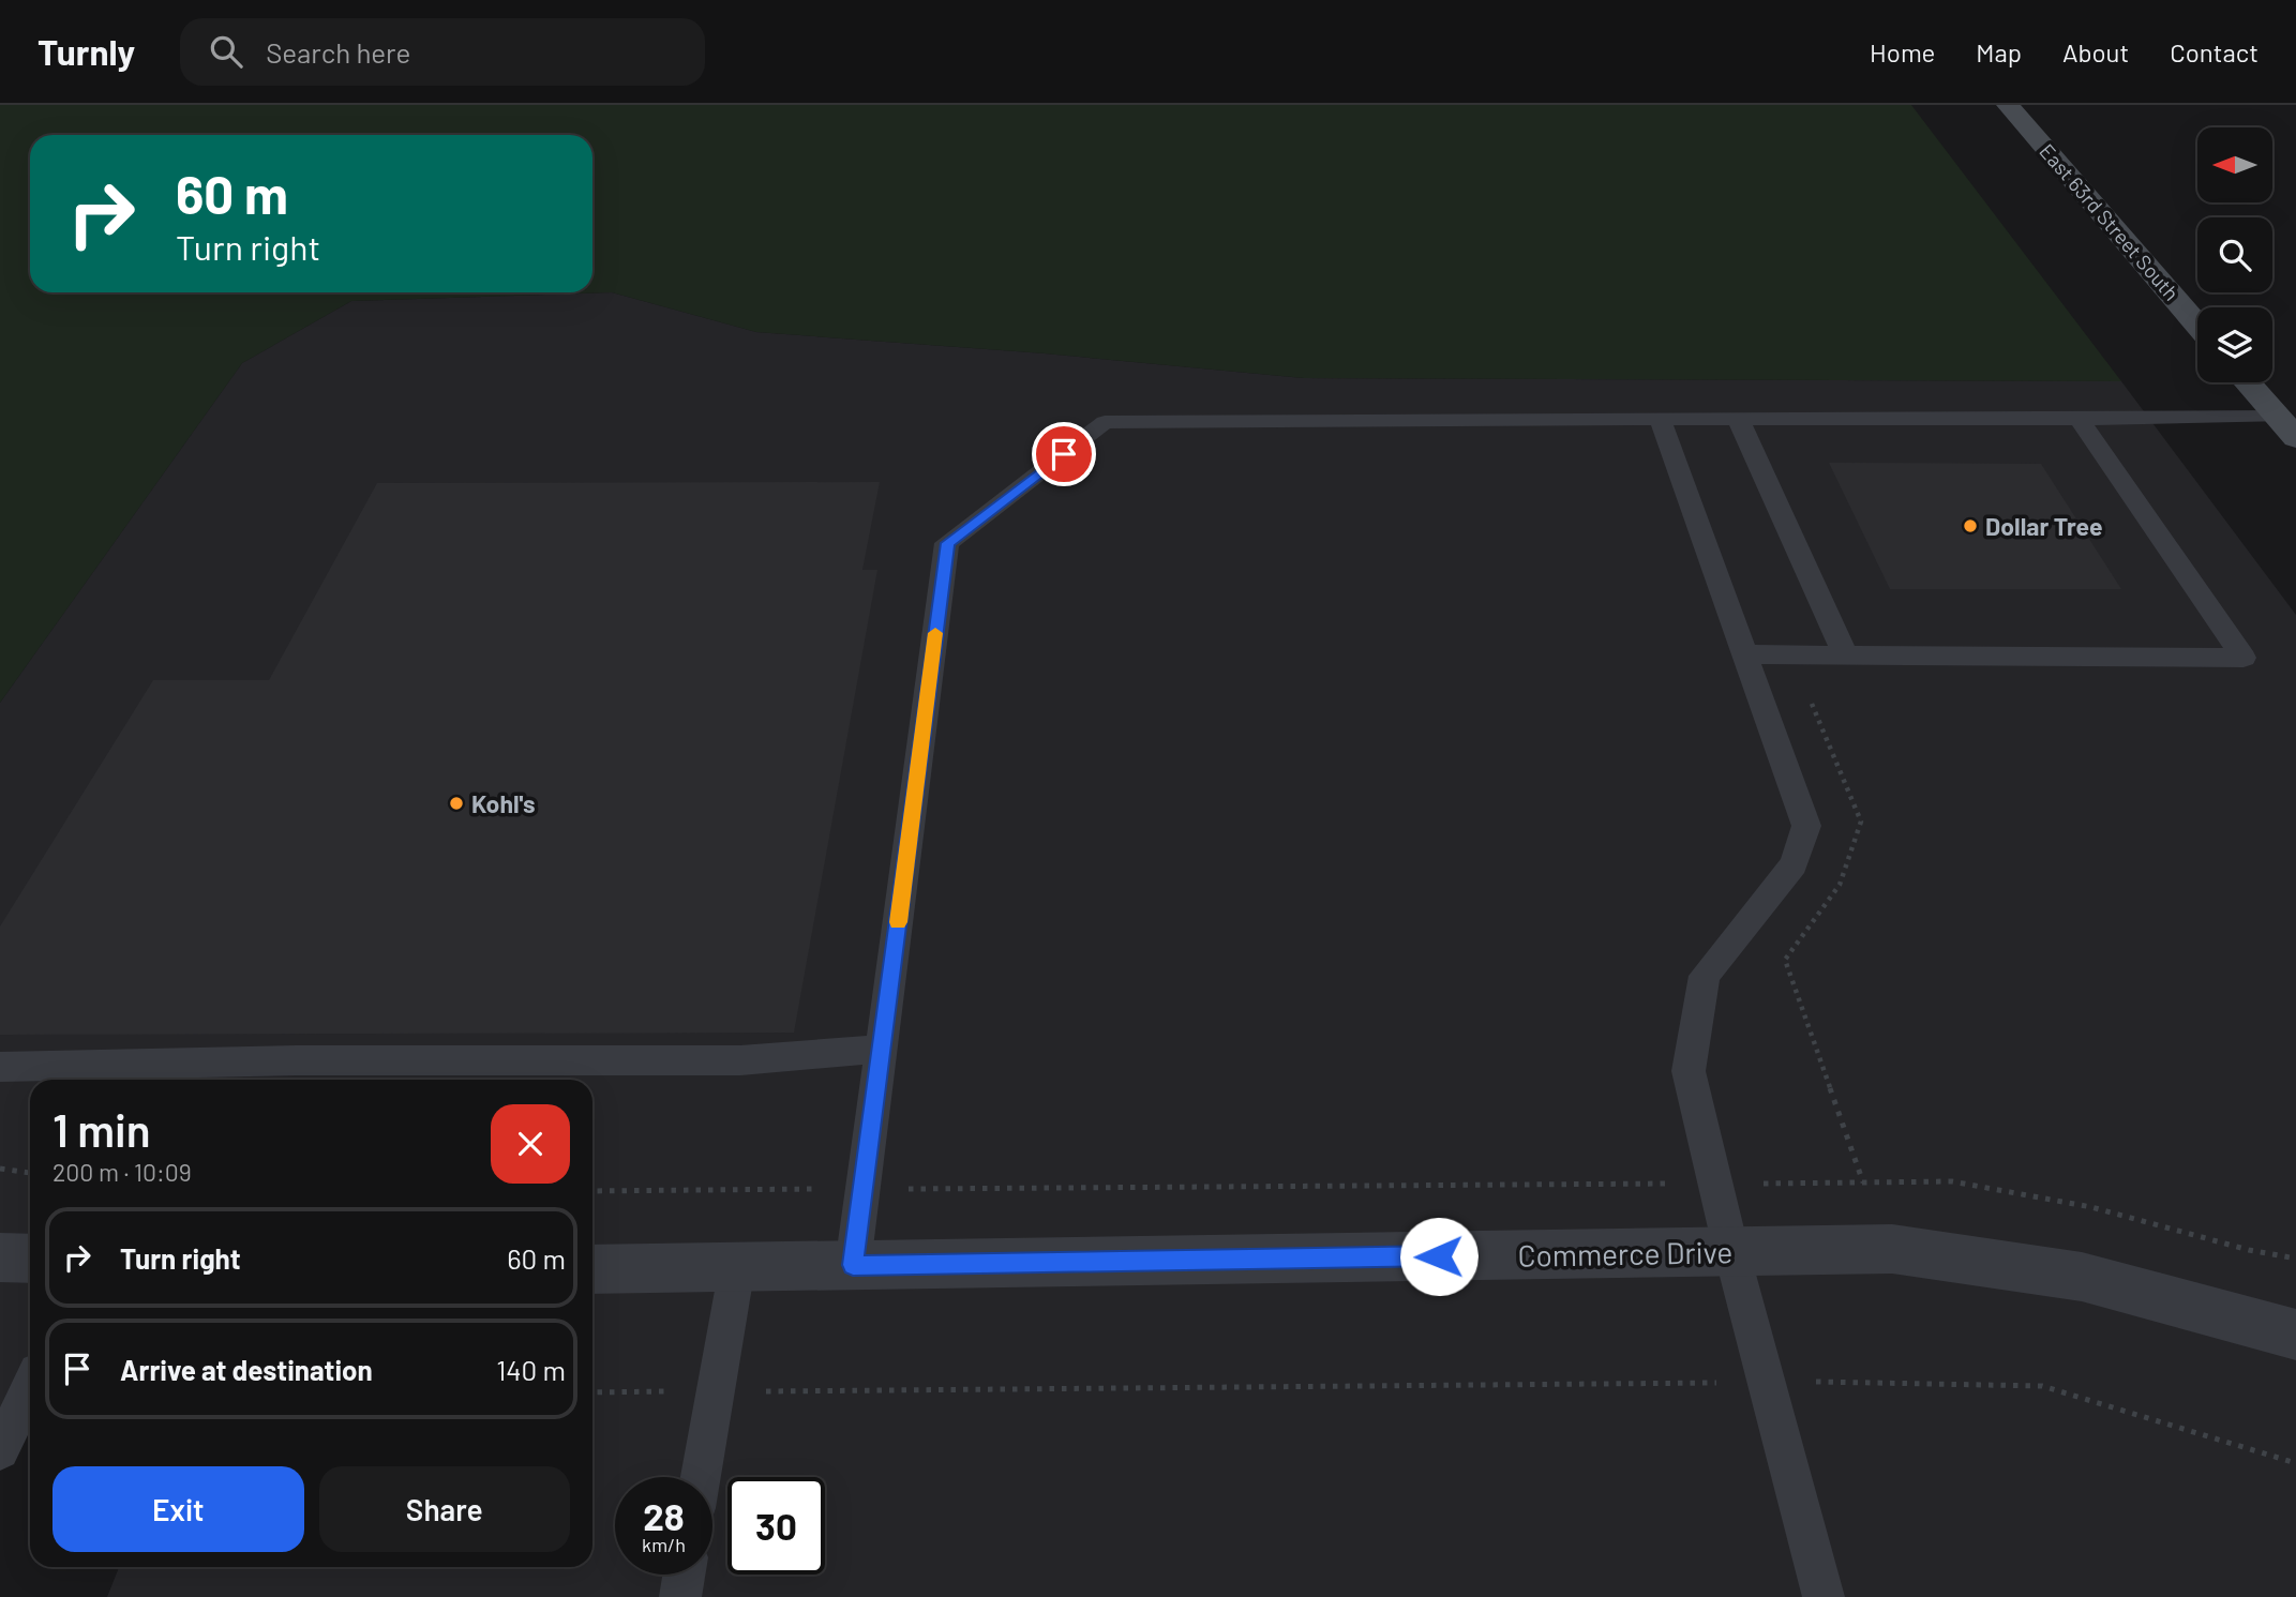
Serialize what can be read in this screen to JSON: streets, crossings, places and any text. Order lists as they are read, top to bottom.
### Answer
{
  "streets": {
    "main road": ["East 63rd Street South"],
    "street": ["Commerce Drive"]
  },
  "places": ["Dollar Tree", "Kohl's"],
  "north": "left",
  "page": {
    "header": "Turnly",
    "search": "Search here",
    "nav": [
      "Home",
      "Map",
      "About",
      "Contact"
    ],
    "turn": ["60 m", "Turn right"],
    "heading": ["1 min", "200 m · 10:09"],
    "list": [
      {
        "name": "Turn right",
        "value": "60 m"
      },
      {
        "name": "Arrive at destination",
        "value": "140 m"
      }
    ],
    "buttons": ["Exit", "Share"],
    "speed": "28 km/h",
    "limit": "30"
  }
}
